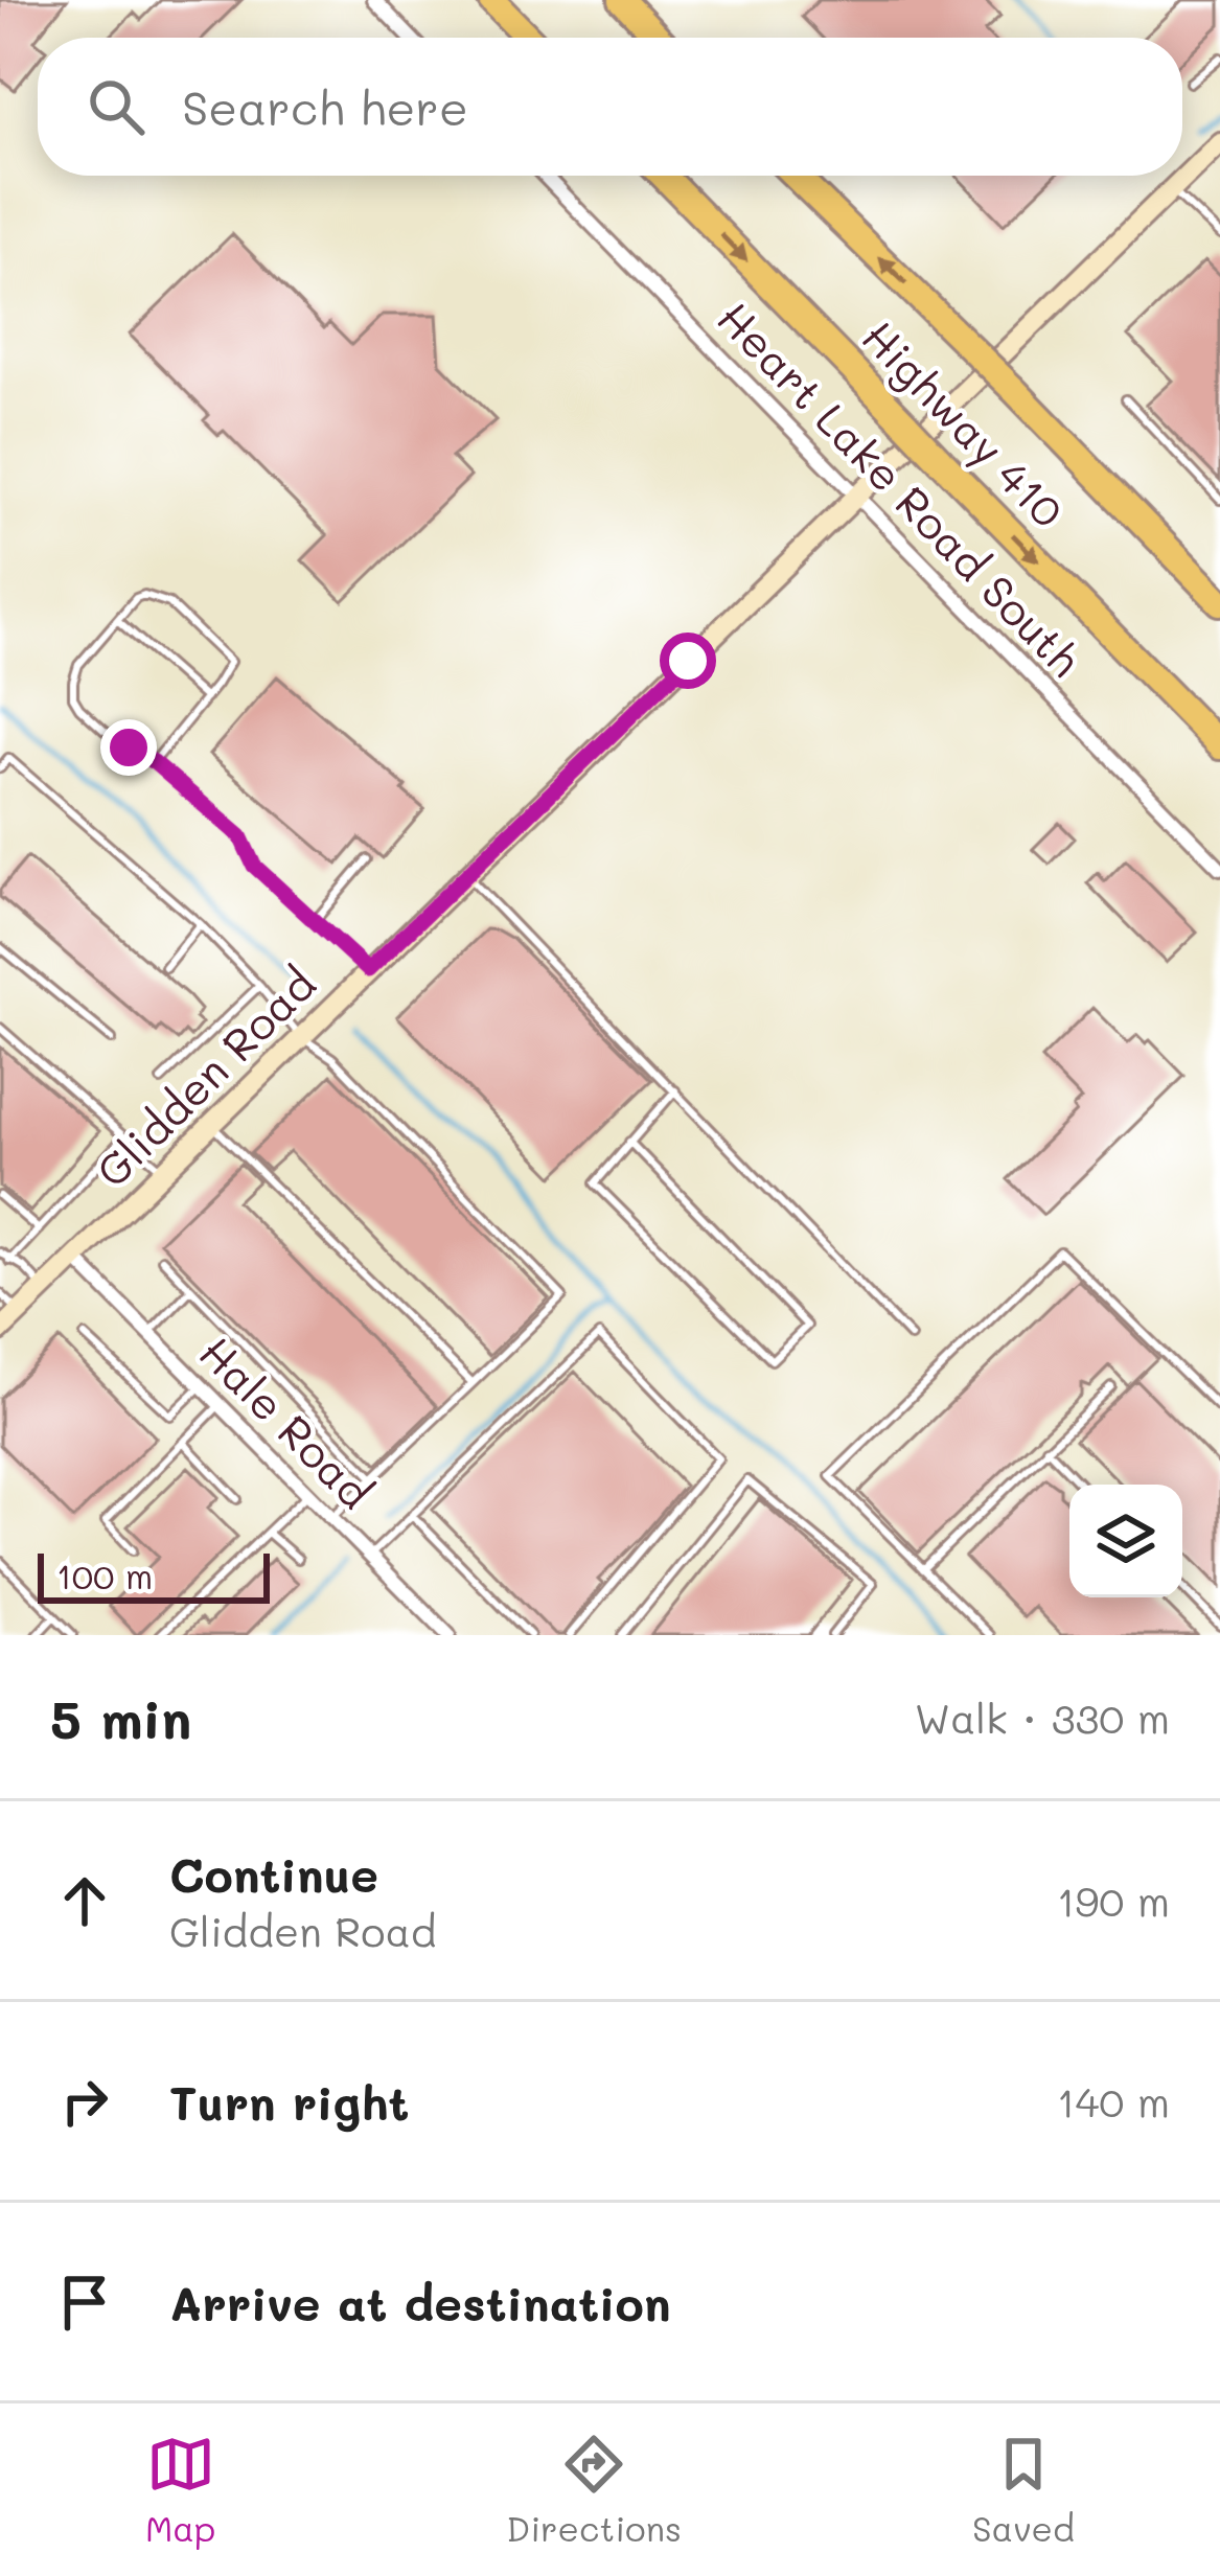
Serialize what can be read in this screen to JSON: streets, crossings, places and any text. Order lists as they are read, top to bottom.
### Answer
{
  "streets": {
    "highway": ["Highway 410"],
    "street": ["Heart Lake Road South", "Glidden Road", "Hale Road"]
  },
  "crossings": [
    ["Heart Lake Road South", "Glidden Road"],
    ["Glidden Road", "Hale Road"]
  ],
  "scale_bar": "100 m",
  "page": {
    "search": "Search here",
    "scale": "100 m",
    "heading": ["5 min", "Walk · 330 m"],
    "list": [
      ["Continue", "Glidden Road", "190 m"],
      ["Turn right", "140 m"],
      "Arrive at destination"
    ],
    "nav": ["Map", "Directions", "Saved"]
  }
}
